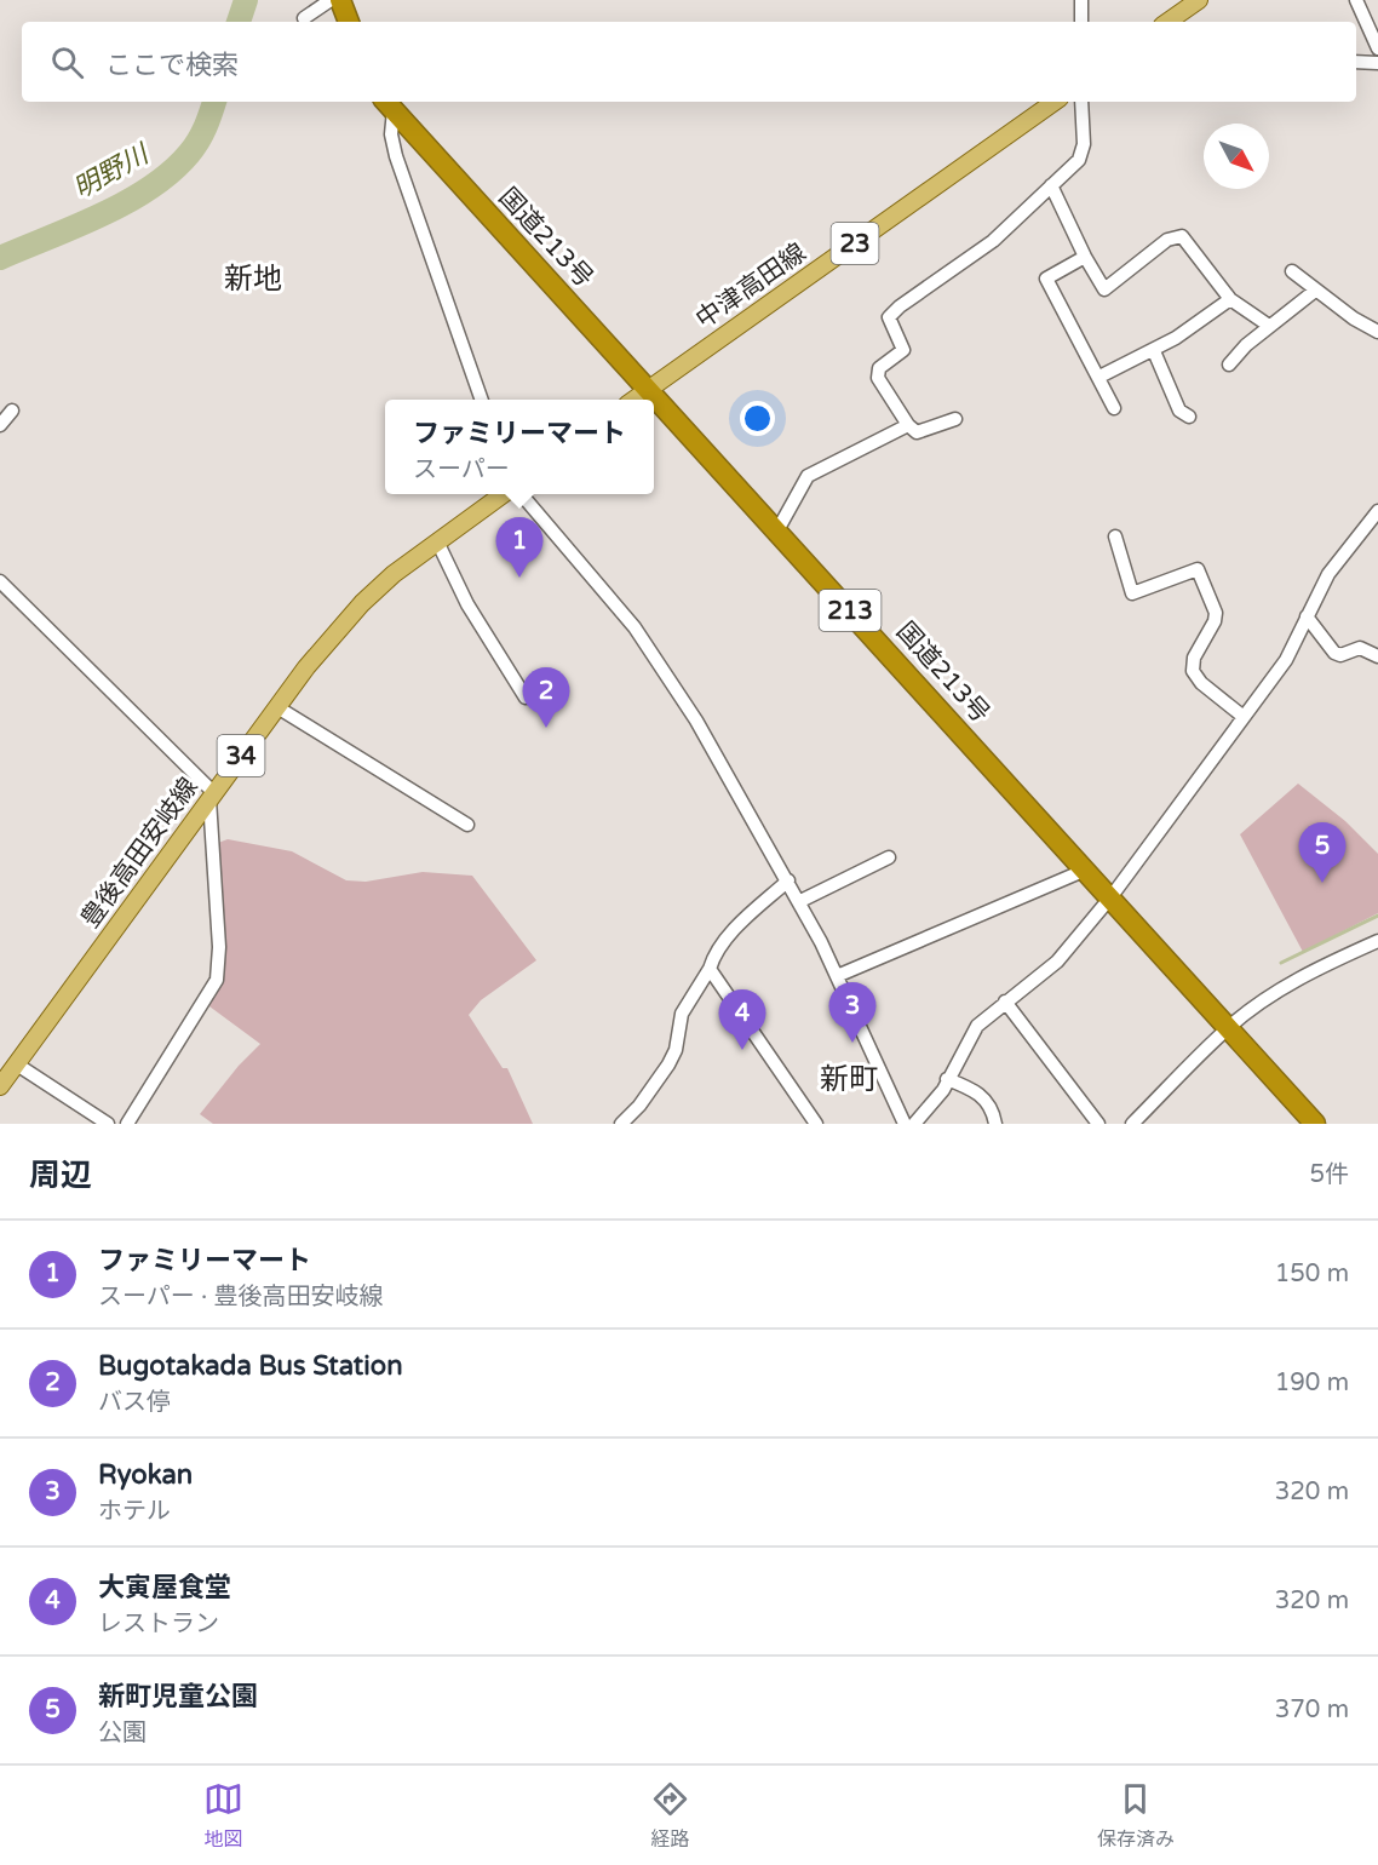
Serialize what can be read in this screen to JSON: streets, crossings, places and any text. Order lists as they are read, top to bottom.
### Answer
{
  "streets": {
    "highway": ["国道213号", "213"],
    "main road": [
      "23",
      "中津高田線",
      "34",
      "豊後高田安岐線"
    ]
  },
  "crossings": [
    ["国道213号", "中津高田線"]
  ],
  "districts": ["新地", "新町"],
  "water": ["明野川"],
  "north": "bottom right",
  "page": {
    "search": "ここで検索",
    "popup": ["ファミリーマート", "スーパー"],
    "pins": [
      "1",
      "2",
      "5",
      "3",
      "4"
    ],
    "heading": ["周辺", "5件"],
    "list": [
      {
        "mark": "1",
        "name": "ファミリーマート",
        "note": "スーパー · 豊後高田安岐線",
        "value": "150 m"
      },
      {
        "mark": "2",
        "name": "Bugotakada Bus Station",
        "note": "バス停",
        "value": "190 m"
      },
      {
        "mark": "3",
        "name": "Ryokan",
        "note": "ホテル",
        "value": "320 m"
      },
      {
        "mark": "4",
        "name": "大寅屋食堂",
        "note": "レストラン",
        "value": "320 m"
      },
      {
        "mark": "5",
        "name": "新町児童公園",
        "note": "公園",
        "value": "370 m"
      }
    ],
    "nav": ["地図", "経路", "保存済み"]
  }
}
